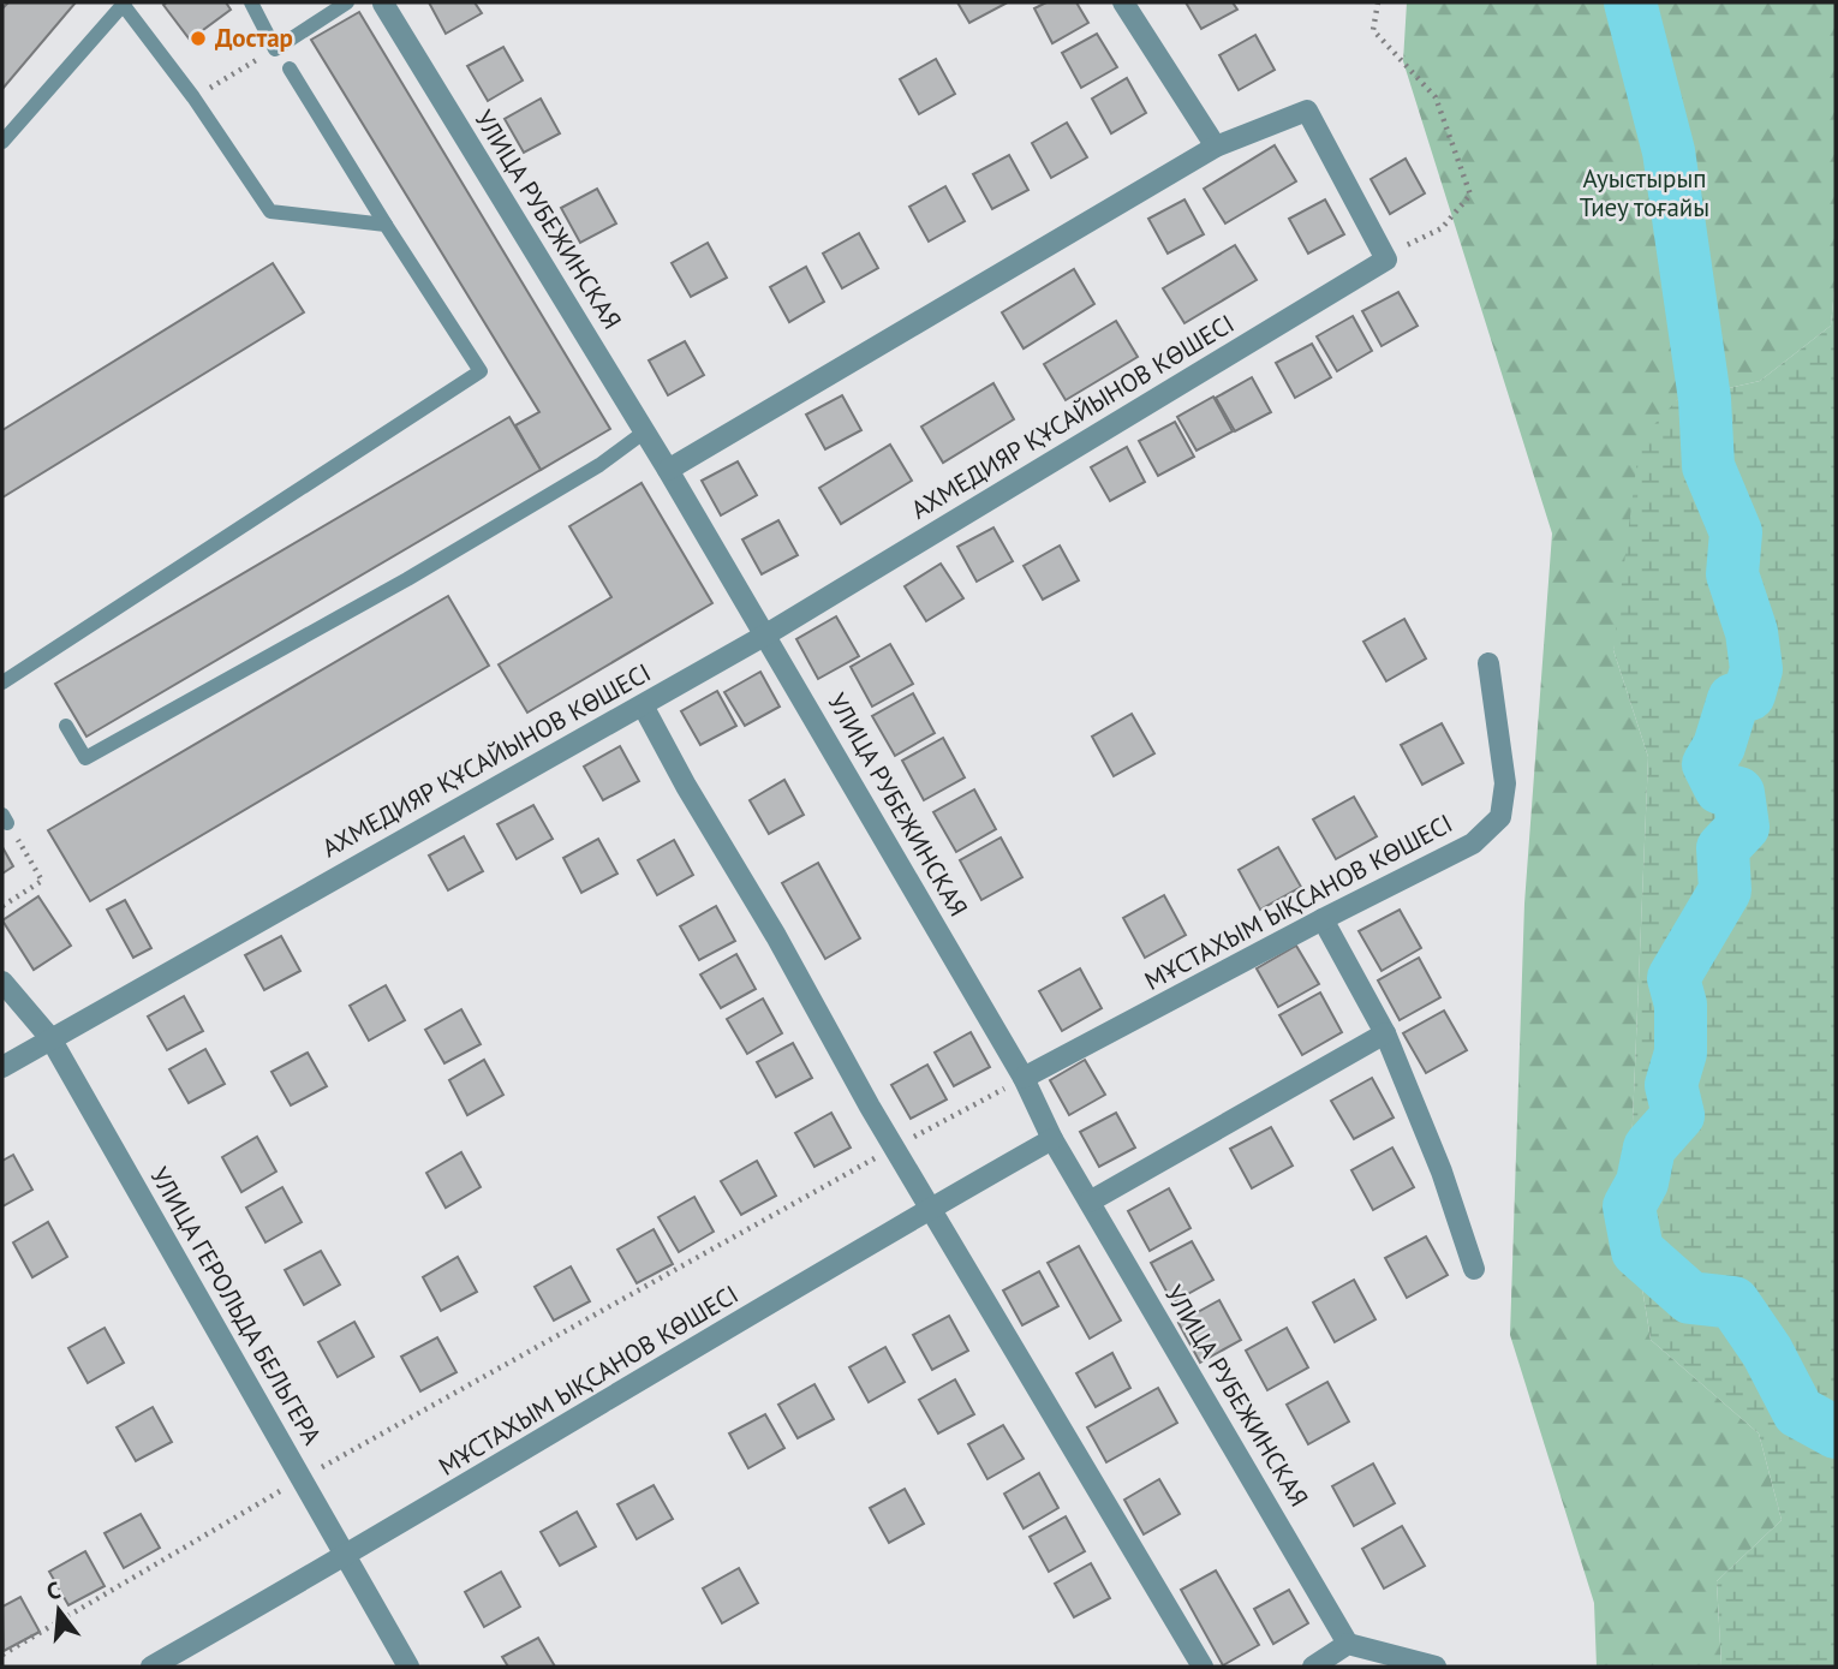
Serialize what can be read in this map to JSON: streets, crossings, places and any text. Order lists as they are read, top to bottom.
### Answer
{
  "streets": {
    "street": [
      "УЛИЦА РУБЕЖИНСКАЯ",
      "АХМЕДИЯР ҚҰСАЙЫНОВ КӨШЕСІ",
      "МҰСТАХЫМ ЫҚСАНОВ КӨШЕСІ",
      "УЛИЦА ГЕРОЛЬДА БЕЛЬГЕРА"
    ]
  },
  "crossings": [
    ["УЛИЦА РУБЕЖИНСКАЯ", "АХМЕДИЯР ҚҰСАЙЫНОВ КӨШЕСІ"],
    ["УЛИЦА РУБЕЖИНСКАЯ", "МҰСТАХЫМ ЫҚСАНОВ КӨШЕСІ"],
    ["АХМЕДИЯР ҚҰСАЙЫНОВ КӨШЕСІ", "УЛИЦА ГЕРОЛЬДА БЕЛЬГЕРА"],
    ["МҰСТАХЫМ ЫҚСАНОВ КӨШЕСІ", "УЛИЦА ГЕРОЛЬДА БЕЛЬГЕРА"]
  ],
  "parks": ["Ауыстырып Тиеу тоғайы"],
  "places": ["Достар"],
  "north": "top"
}
